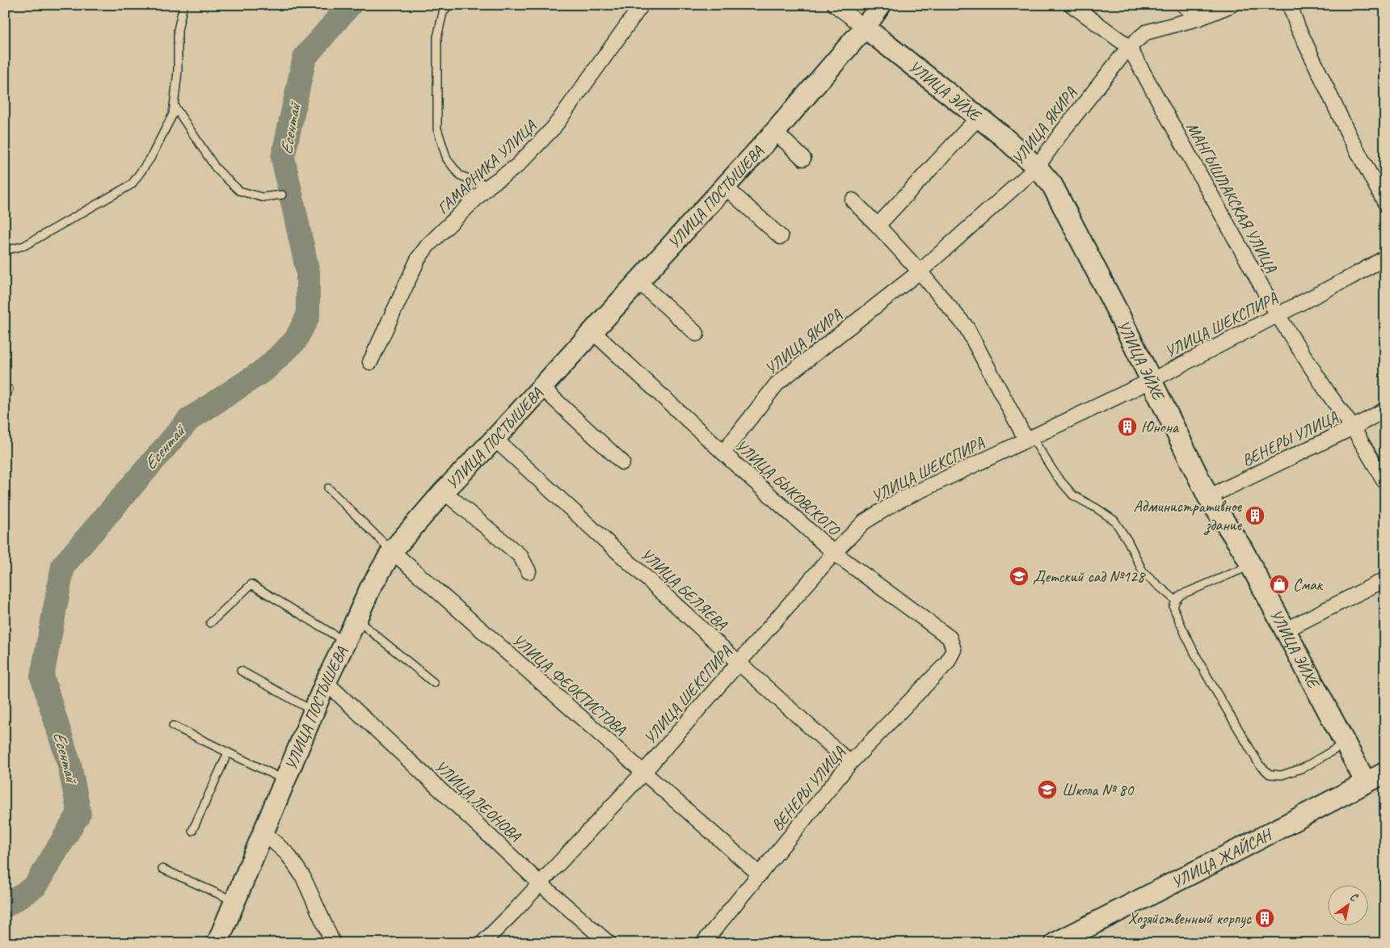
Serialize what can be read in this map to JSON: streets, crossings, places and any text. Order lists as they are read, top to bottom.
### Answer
{
  "streets": {
    "street": [
      "УЛИЦА ЭЙХЕ",
      "УЛИЦА ЯКИРА",
      "ГАМАРНИКА УЛИЦА",
      "УЛИЦА ПОСТЫШЕВА",
      "МАНГЫШЛАКСКАЯ УЛИЦА",
      "УЛИЦА ШЕКСПИРА",
      "ВЕНЕРЫ УЛИЦА",
      "УЛИЦА БЫКОВСКОГО",
      "УЛИЦА БЕЛЯЕВА",
      "УЛИЦА ФЕОКТИСТОВА",
      "УЛИЦА ЛЕОНОВА",
      "УЛИЦА ЖАЙСАН"
    ]
  },
  "crossings": [
    ["УЛИЦА ЭЙХЕ", "УЛИЦА ЯКИРА"],
    ["УЛИЦА ЭЙХЕ", "УЛИЦА ПОСТЫШЕВА"],
    ["УЛИЦА ЭЙХЕ", "УЛИЦА ШЕКСПИРА"],
    ["УЛИЦА ЭЙХЕ", "ВЕНЕРЫ УЛИЦА"],
    ["УЛИЦА ЭЙХЕ", "УЛИЦА ЖАЙСАН"],
    ["УЛИЦА ЯКИРА", "МАНГЫШЛАКСКАЯ УЛИЦА"],
    ["УЛИЦА ЯКИРА", "УЛИЦА БЫКОВСКОГО"],
    ["УЛИЦА ПОСТЫШЕВА", "УЛИЦА БЫКОВСКОГО"],
    ["УЛИЦА ПОСТЫШЕВА", "УЛИЦА БЕЛЯЕВА"],
    ["УЛИЦА ПОСТЫШЕВА", "УЛИЦА ФЕОКТИСТОВА"],
    ["УЛИЦА ПОСТЫШЕВА", "УЛИЦА ЛЕОНОВА"],
    ["МАНГЫШЛАКСКАЯ УЛИЦА", "УЛИЦА ШЕКСПИРА"],
    ["МАНГЫШЛАКСКАЯ УЛИЦА", "ВЕНЕРЫ УЛИЦА"],
    ["УЛИЦА ШЕКСПИРА", "УЛИЦА БЫКОВСКОГО"],
    ["УЛИЦА ШЕКСПИРА", "УЛИЦА БЕЛЯЕВА"],
    ["УЛИЦА ШЕКСПИРА", "УЛИЦА ФЕОКТИСТОВА"],
    ["УЛИЦА ШЕКСПИРА", "УЛИЦА ЛЕОНОВА"],
    ["ВЕНЕРЫ УЛИЦА", "УЛИЦА БЫКОВСКОГО"],
    ["ВЕНЕРЫ УЛИЦА", "УЛИЦА БЕЛЯЕВА"],
    ["ВЕНЕРЫ УЛИЦА", "УЛИЦА ФЕОКТИСТОВА"]
  ],
  "water": ["Есентай"],
  "places": {
    "building": ["Юнона", "Административное здание", "Хозяйственный корпус"],
    "school or university": ["Детский сад №128", "Школа № 80"],
    "shop": ["Смак"]
  },
  "north": "top right"
}
